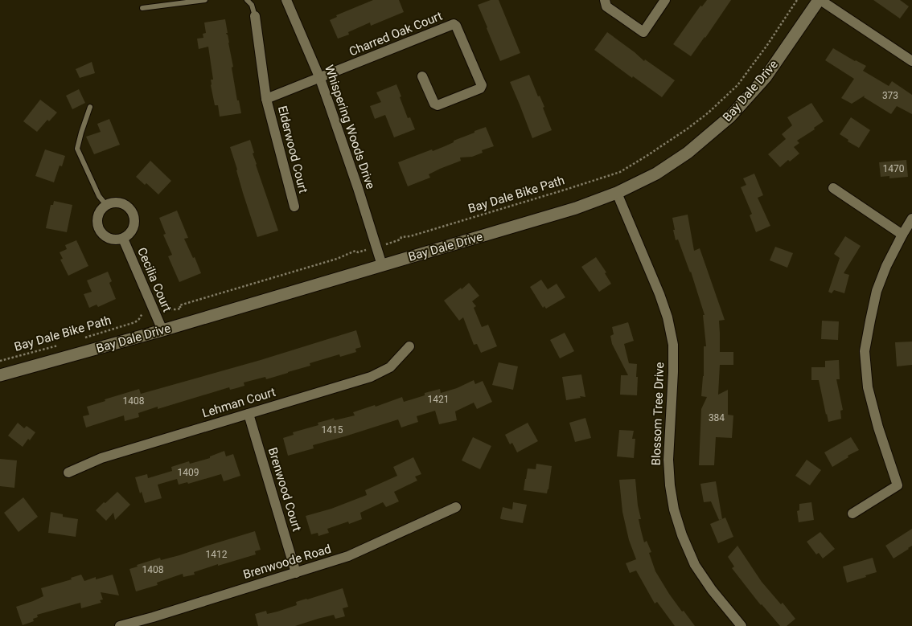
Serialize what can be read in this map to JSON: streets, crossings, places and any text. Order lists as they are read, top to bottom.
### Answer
{
  "streets": {
    "street": [
      "Charred Oak Court",
      "Bay Dale Drive",
      "Whispering Woods Drive",
      "Elderwood Court",
      "Cecilia Court",
      "Lehman Court",
      "Blossom Tree Drive",
      "Brenwood Court",
      "Brenwoode Road"
    ],
    "path": ["Bay Dale Bike Path"]
  },
  "crossings": [
    ["Charred Oak Court", "Whispering Woods Drive"],
    ["Charred Oak Court", "Elderwood Court"],
    ["Bay Dale Drive", "Whispering Woods Drive"],
    ["Bay Dale Drive", "Cecilia Court"],
    ["Bay Dale Drive", "Blossom Tree Drive"],
    ["Whispering Woods Drive", "Elderwood Court"],
    ["Whispering Woods Drive", "Bay Dale Bike Path"],
    ["Lehman Court", "Brenwood Court"],
    ["Brenwood Court", "Brenwoode Road"]
  ],
  "house_numbers": [
    "373",
    "1470",
    "1421",
    "1408",
    "384",
    "1415",
    "1409",
    "1412",
    "1408"
  ]
}
